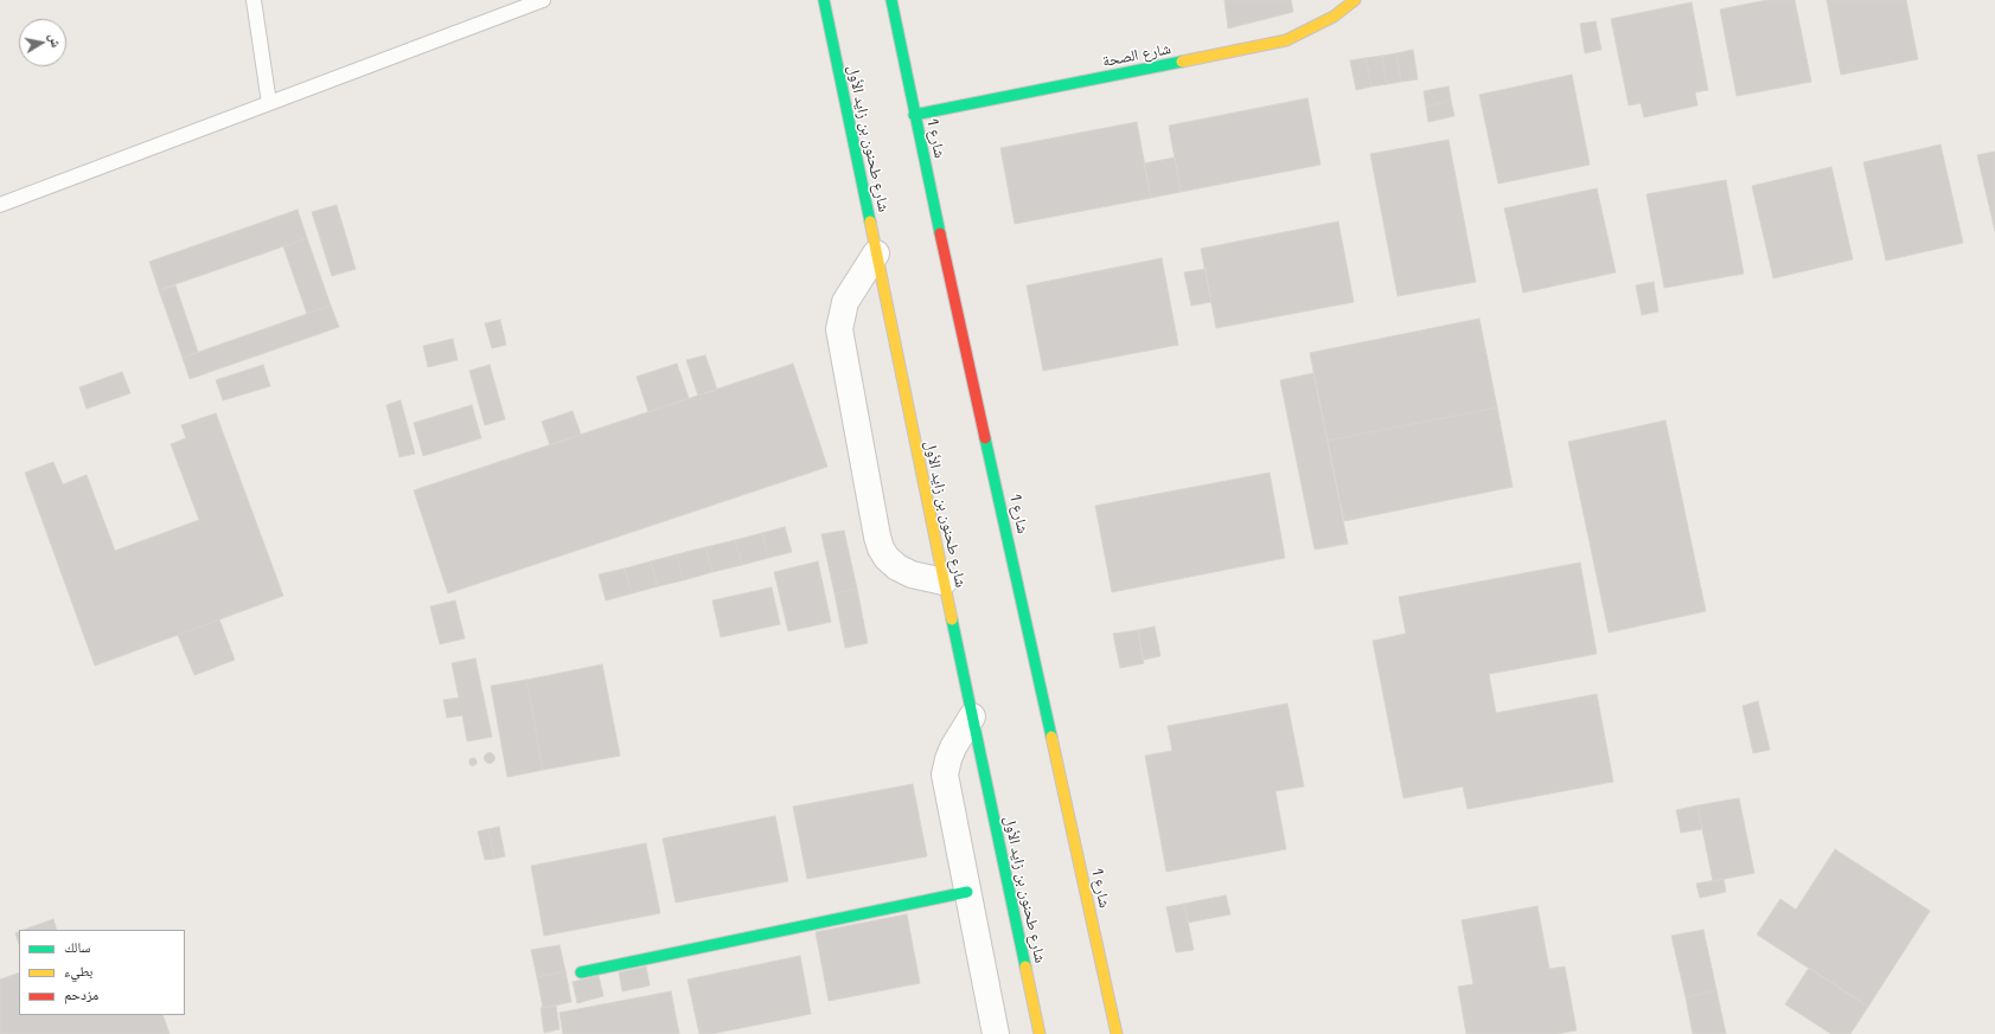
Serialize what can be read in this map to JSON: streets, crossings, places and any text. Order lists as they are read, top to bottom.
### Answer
{
  "streets": {
    "street": ["شارع الصحة", "شارع طحنون بن زايد الأول", "شارع 1"]
  },
  "crossings": [
    ["شارع الصحة", "شارع 1"]
  ],
  "legend": ["سالك", "بطيء", "مزدحم"],
  "north": "right"
}
